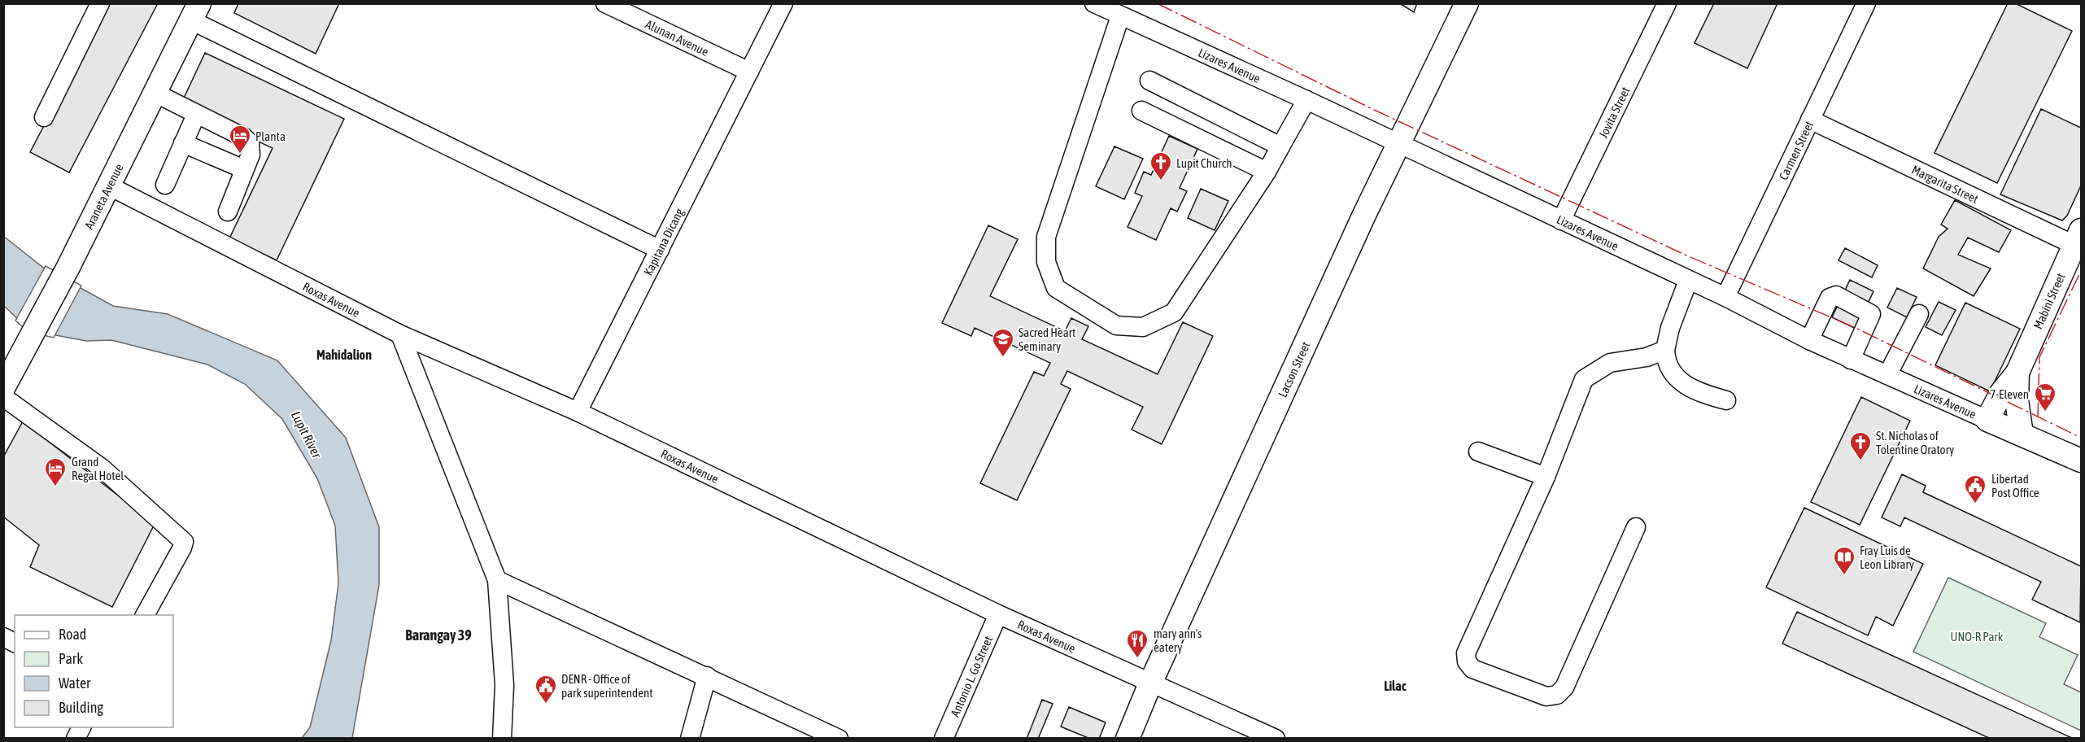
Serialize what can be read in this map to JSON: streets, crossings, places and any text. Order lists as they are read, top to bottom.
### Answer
{
  "streets": {
    "main road": [
      "Lizares Avenue",
      "Araneta Avenue",
      "Mabini Street",
      "Lacson Street"
    ],
    "street": [
      "Alunan Avenue",
      "Jovita Street",
      "Carmen Street",
      "Margarita Street",
      "Kapitana Dicang",
      "Roxas Avenue",
      "Antonio L. Go Street"
    ]
  },
  "crossings": [
    ["Alunan Avenue", "Kapitana Dicang"],
    ["Lizares Avenue", "Jovita Street"],
    ["Lizares Avenue", "Carmen Street"],
    ["Lizares Avenue", "Mabini Street"],
    ["Lizares Avenue", "Lacson Street"],
    ["Carmen Street", "Margarita Street"],
    ["Margarita Street", "Mabini Street"],
    ["Araneta Avenue", "Roxas Avenue"],
    ["Kapitana Dicang", "Roxas Avenue"],
    ["Roxas Avenue", "Lacson Street"],
    ["Roxas Avenue", "Antonio L. Go Street"]
  ],
  "districts": ["Mahidalion", "Barangay 39", "Lilac"],
  "water": ["Lupit River"],
  "parks": ["UNO-R Park"],
  "places": {
    "hotel": ["Planta", "Grand Regal Hotel"],
    "church": ["Lupit Church", "St. Nicholas of Tolentine Oratory"],
    "school or university": ["Sacred Heart Seminary"],
    "supermarket": ["7-Eleven"],
    "public building": ["Libertad Post Office", "DENR - Office of park superintendent"],
    "library": ["Fray Luis de Leon Library"],
    "restaurant": ["mary ann's eatery"]
  },
  "legend": [
    "Road",
    "Park",
    "Water",
    "Building"
  ]
}
